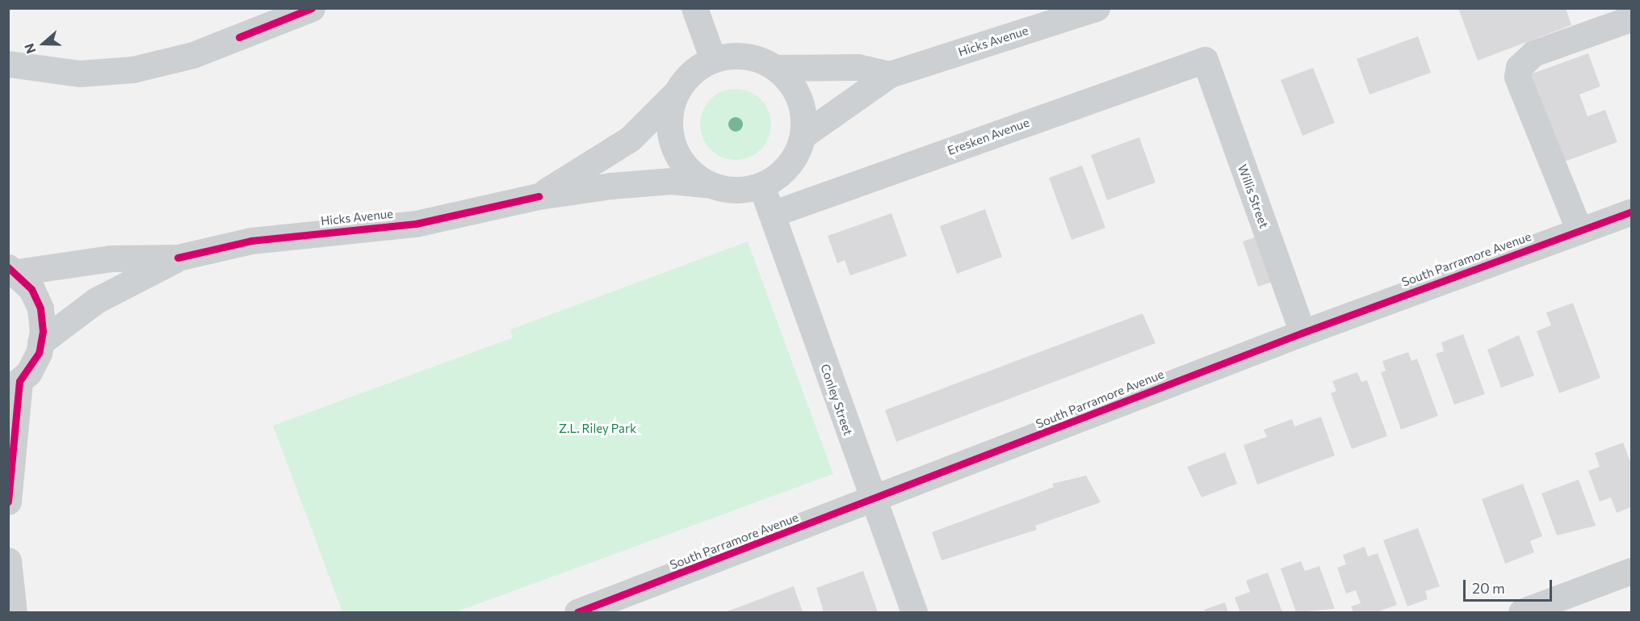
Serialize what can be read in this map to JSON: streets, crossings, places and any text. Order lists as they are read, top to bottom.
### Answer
{
  "streets": {
    "street": [
      "Hicks Avenue",
      "Eresken Avenue",
      "Willis Street",
      "South Parramore Avenue",
      "Conley Street"
    ]
  },
  "crossings": [
    ["Hicks Avenue", "Conley Street"],
    ["Eresken Avenue", "Willis Street"],
    ["Eresken Avenue", "Conley Street"],
    ["Willis Street", "South Parramore Avenue"],
    ["South Parramore Avenue", "Conley Street"]
  ],
  "parks": ["Z.L. Riley Park"],
  "scale_bar": "20 m",
  "north": "left"
}
